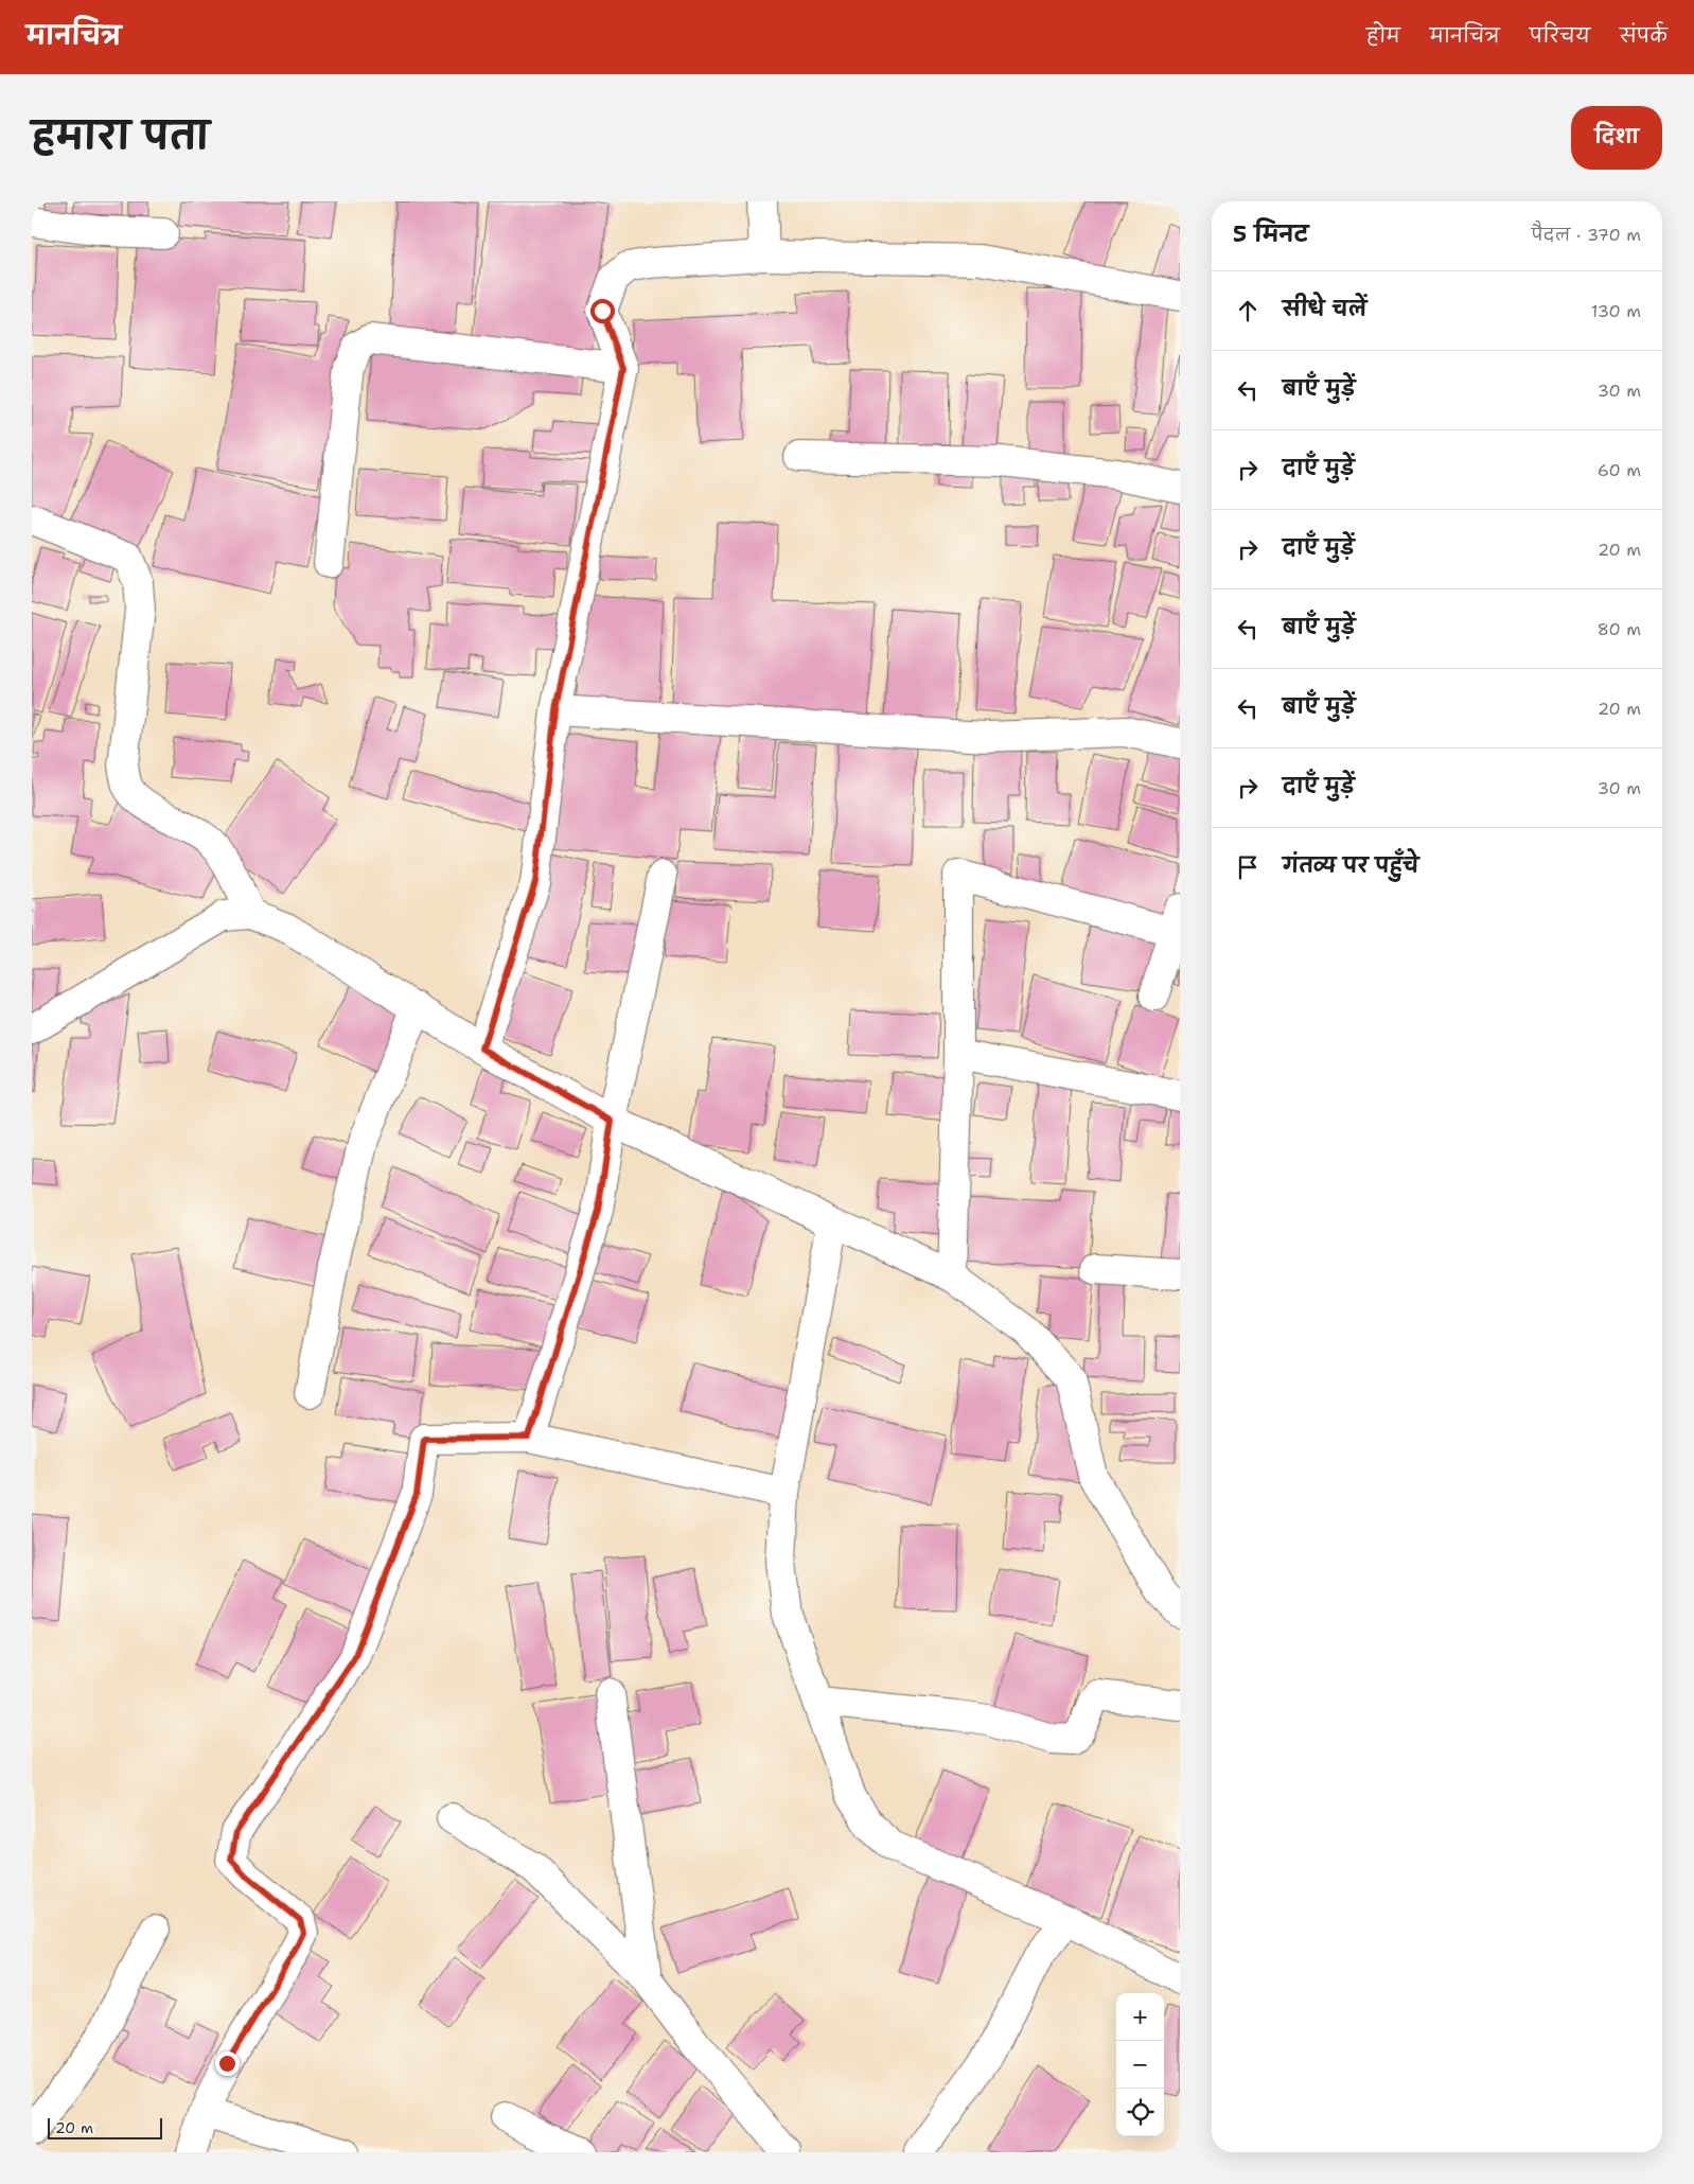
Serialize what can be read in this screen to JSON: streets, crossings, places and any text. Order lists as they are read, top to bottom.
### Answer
{
  "scale_bar": "20 m",
  "page": {
    "header": "मानचित्र",
    "nav": [
      "होम",
      "मानचित्र",
      "परिचय",
      "संपर्क"
    ],
    "title": "हमारा पता",
    "buttons": "दिशा",
    "heading": ["5 मिनट", "पैदल · 370 m"],
    "list": [
      ["सीधे चलें", "130 m"],
      ["बाएँ मुड़ें", "30 m"],
      ["दाएँ मुड़ें", "60 m"],
      ["दाएँ मुड़ें", "20 m"],
      ["बाएँ मुड़ें", "80 m"],
      ["बाएँ मुड़ें", "20 m"],
      ["दाएँ मुड़ें", "30 m"],
      "गंतव्य पर पहुँचे"
    ],
    "map_buttons": ["+", "−"],
    "scale": "20 m"
  }
}
